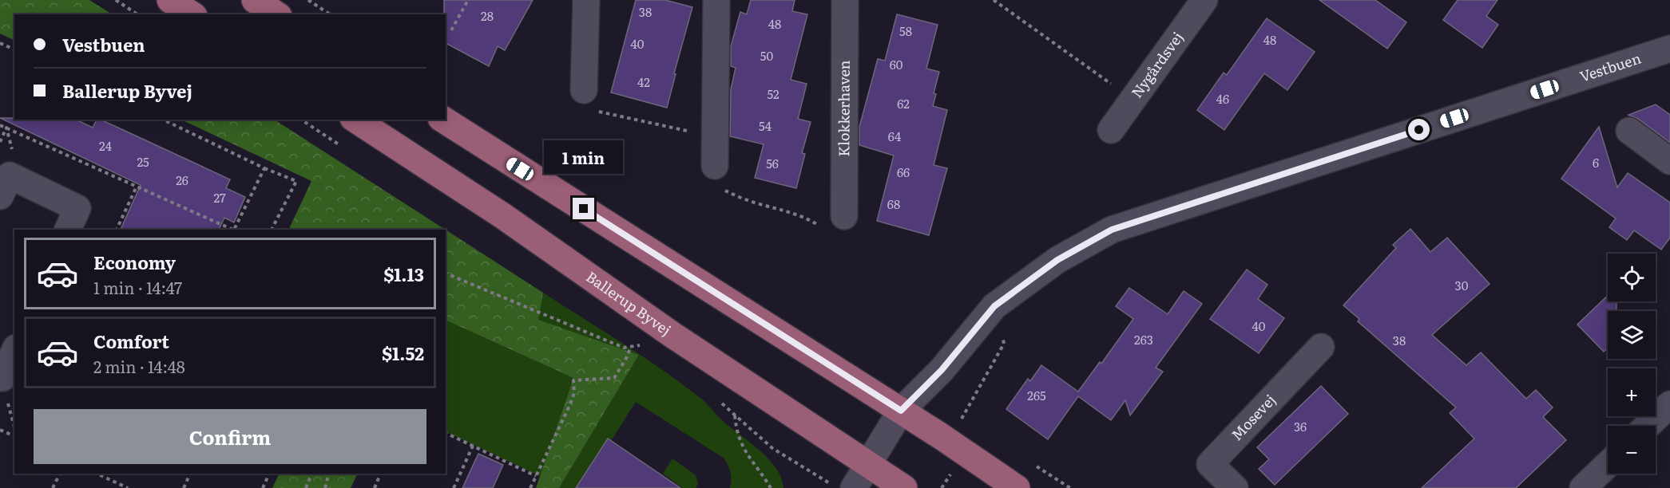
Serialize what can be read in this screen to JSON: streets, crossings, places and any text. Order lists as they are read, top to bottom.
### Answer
{
  "streets": {
    "main road": ["Ballerup Byvej"],
    "street": [
      "Nygårdsvej",
      "Vestbuen",
      "Klokkerhaven",
      "Mosevej"
    ]
  },
  "crossings": [
    ["Vestbuen", "Ballerup Byvej"]
  ],
  "house_numbers": [
    "38",
    "28",
    "48",
    "58",
    "48",
    "40",
    "50",
    "60",
    "42",
    "52",
    "46",
    "62",
    "54",
    "64",
    "24",
    "25",
    "6",
    "56",
    "66",
    "26",
    "27",
    "68",
    "30",
    "40",
    "263",
    "38",
    "265",
    "36"
  ],
  "page": {
    "banner": ["Vestbuen", "Ballerup Byvej"],
    "bubble": "1 min",
    "list": [
      {
        "name": "Economy",
        "note": "1 min · 14:47",
        "value": "$1.13"
      },
      {
        "name": "Comfort",
        "note": "2 min · 14:48",
        "value": "$1.52"
      }
    ],
    "map_buttons": ["+", "−"],
    "buttons": "Confirm"
  }
}
